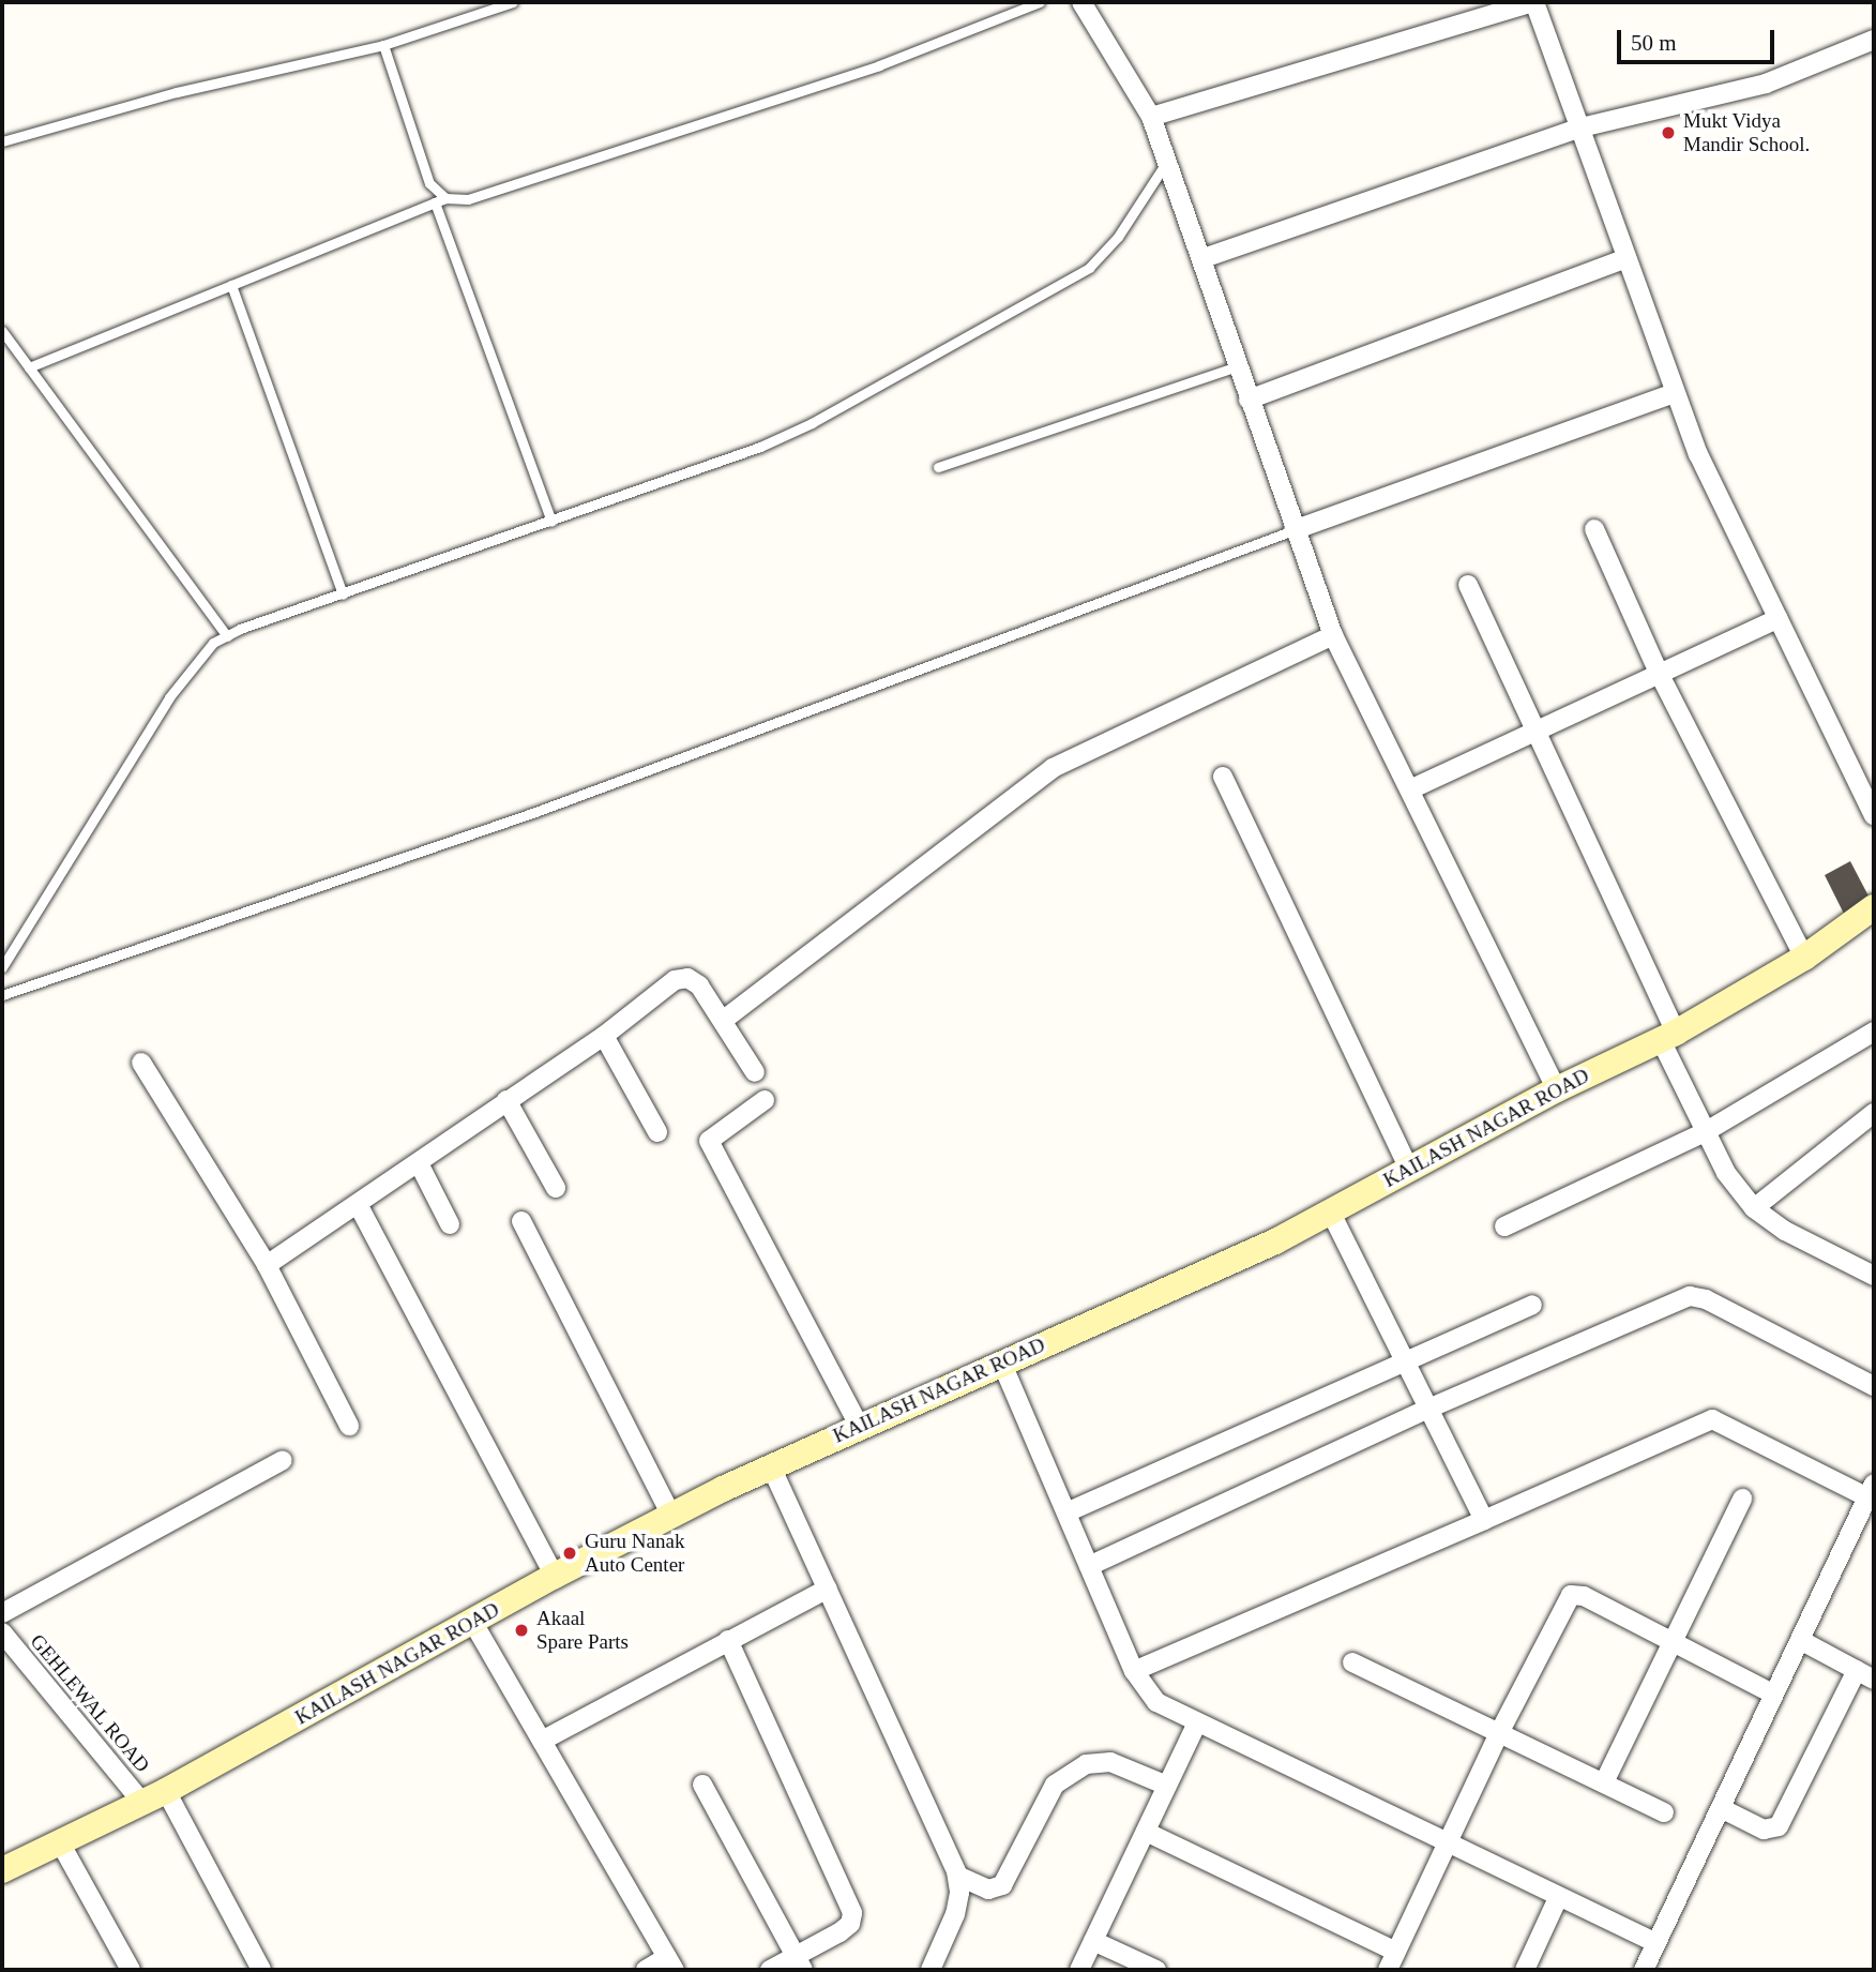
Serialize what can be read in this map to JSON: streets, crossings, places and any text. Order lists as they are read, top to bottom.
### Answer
{
  "streets": {
    "street": ["KAILASH NAGAR ROAD", "GEHLEWAL ROAD"]
  },
  "crossings": [
    ["KAILASH NAGAR ROAD", "GEHLEWAL ROAD"]
  ],
  "places": ["Mukt Vidya Mandir School.", "Guru Nanak Auto Center", "Akaal Spare Parts"],
  "scale_bar": "50 m"
}
